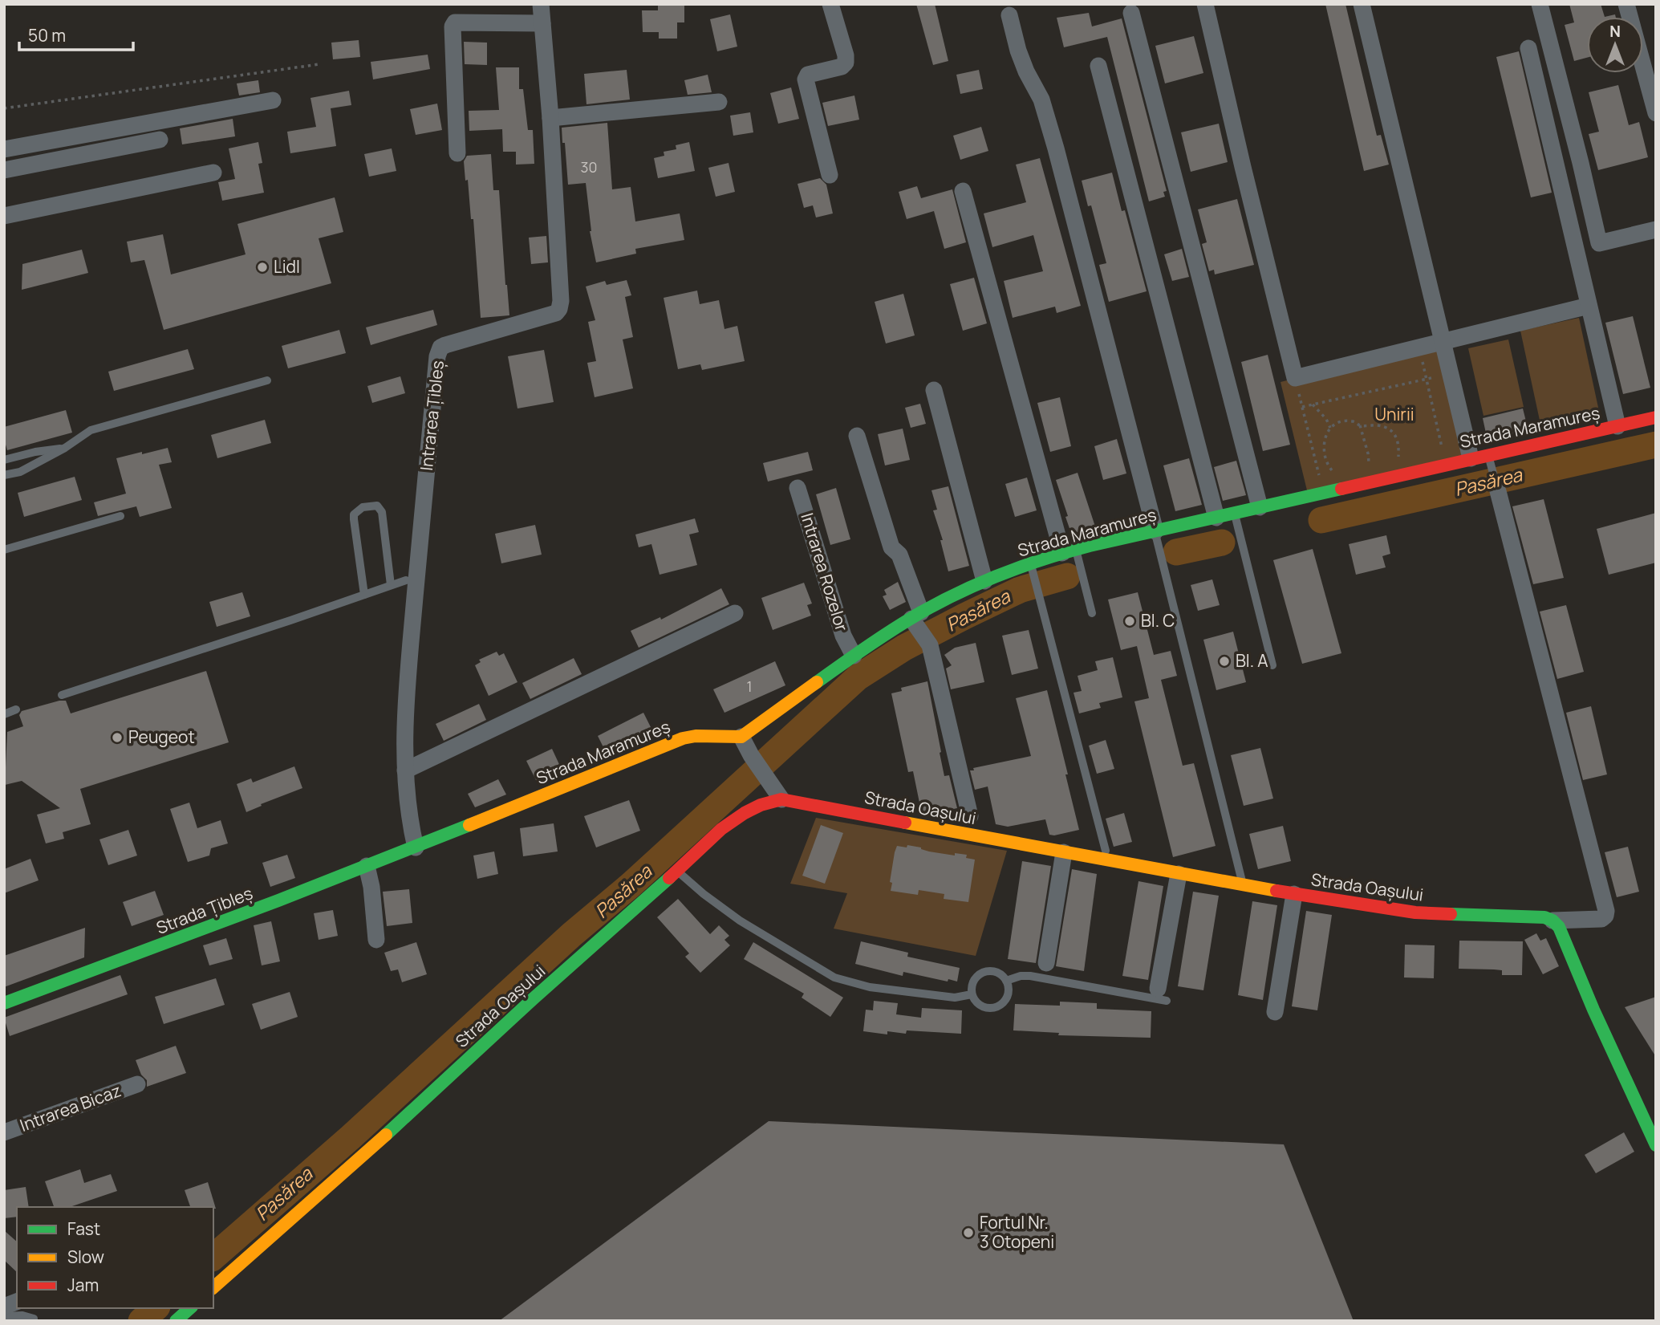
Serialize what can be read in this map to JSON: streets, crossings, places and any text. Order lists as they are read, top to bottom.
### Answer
{
  "streets": {
    "street": [
      "Intrarea Țibleș",
      "Strada Maramureș",
      "Intrarea Rozelor",
      "Strada Oașului",
      "Strada Țibleș",
      "Intrarea Bicaz"
    ]
  },
  "crossings": [
    ["Intrarea Țibleș", "Strada Maramureș"],
    ["Intrarea Țibleș", "Strada Țibleș"],
    ["Strada Maramureș", "Intrarea Rozelor"],
    ["Strada Maramureș", "Strada Țibleș"]
  ],
  "water": ["Pasărea"],
  "parks": ["Unirii"],
  "places": [
    "Lidl",
    "Bl. C",
    "Bl. A",
    "Peugeot",
    "Fortul Nr. 3 Otopeni"
  ],
  "house_numbers": ["30", "1"],
  "legend": ["Fast", "Slow", "Jam"],
  "scale_bar": "50 m",
  "north": "top"
}
